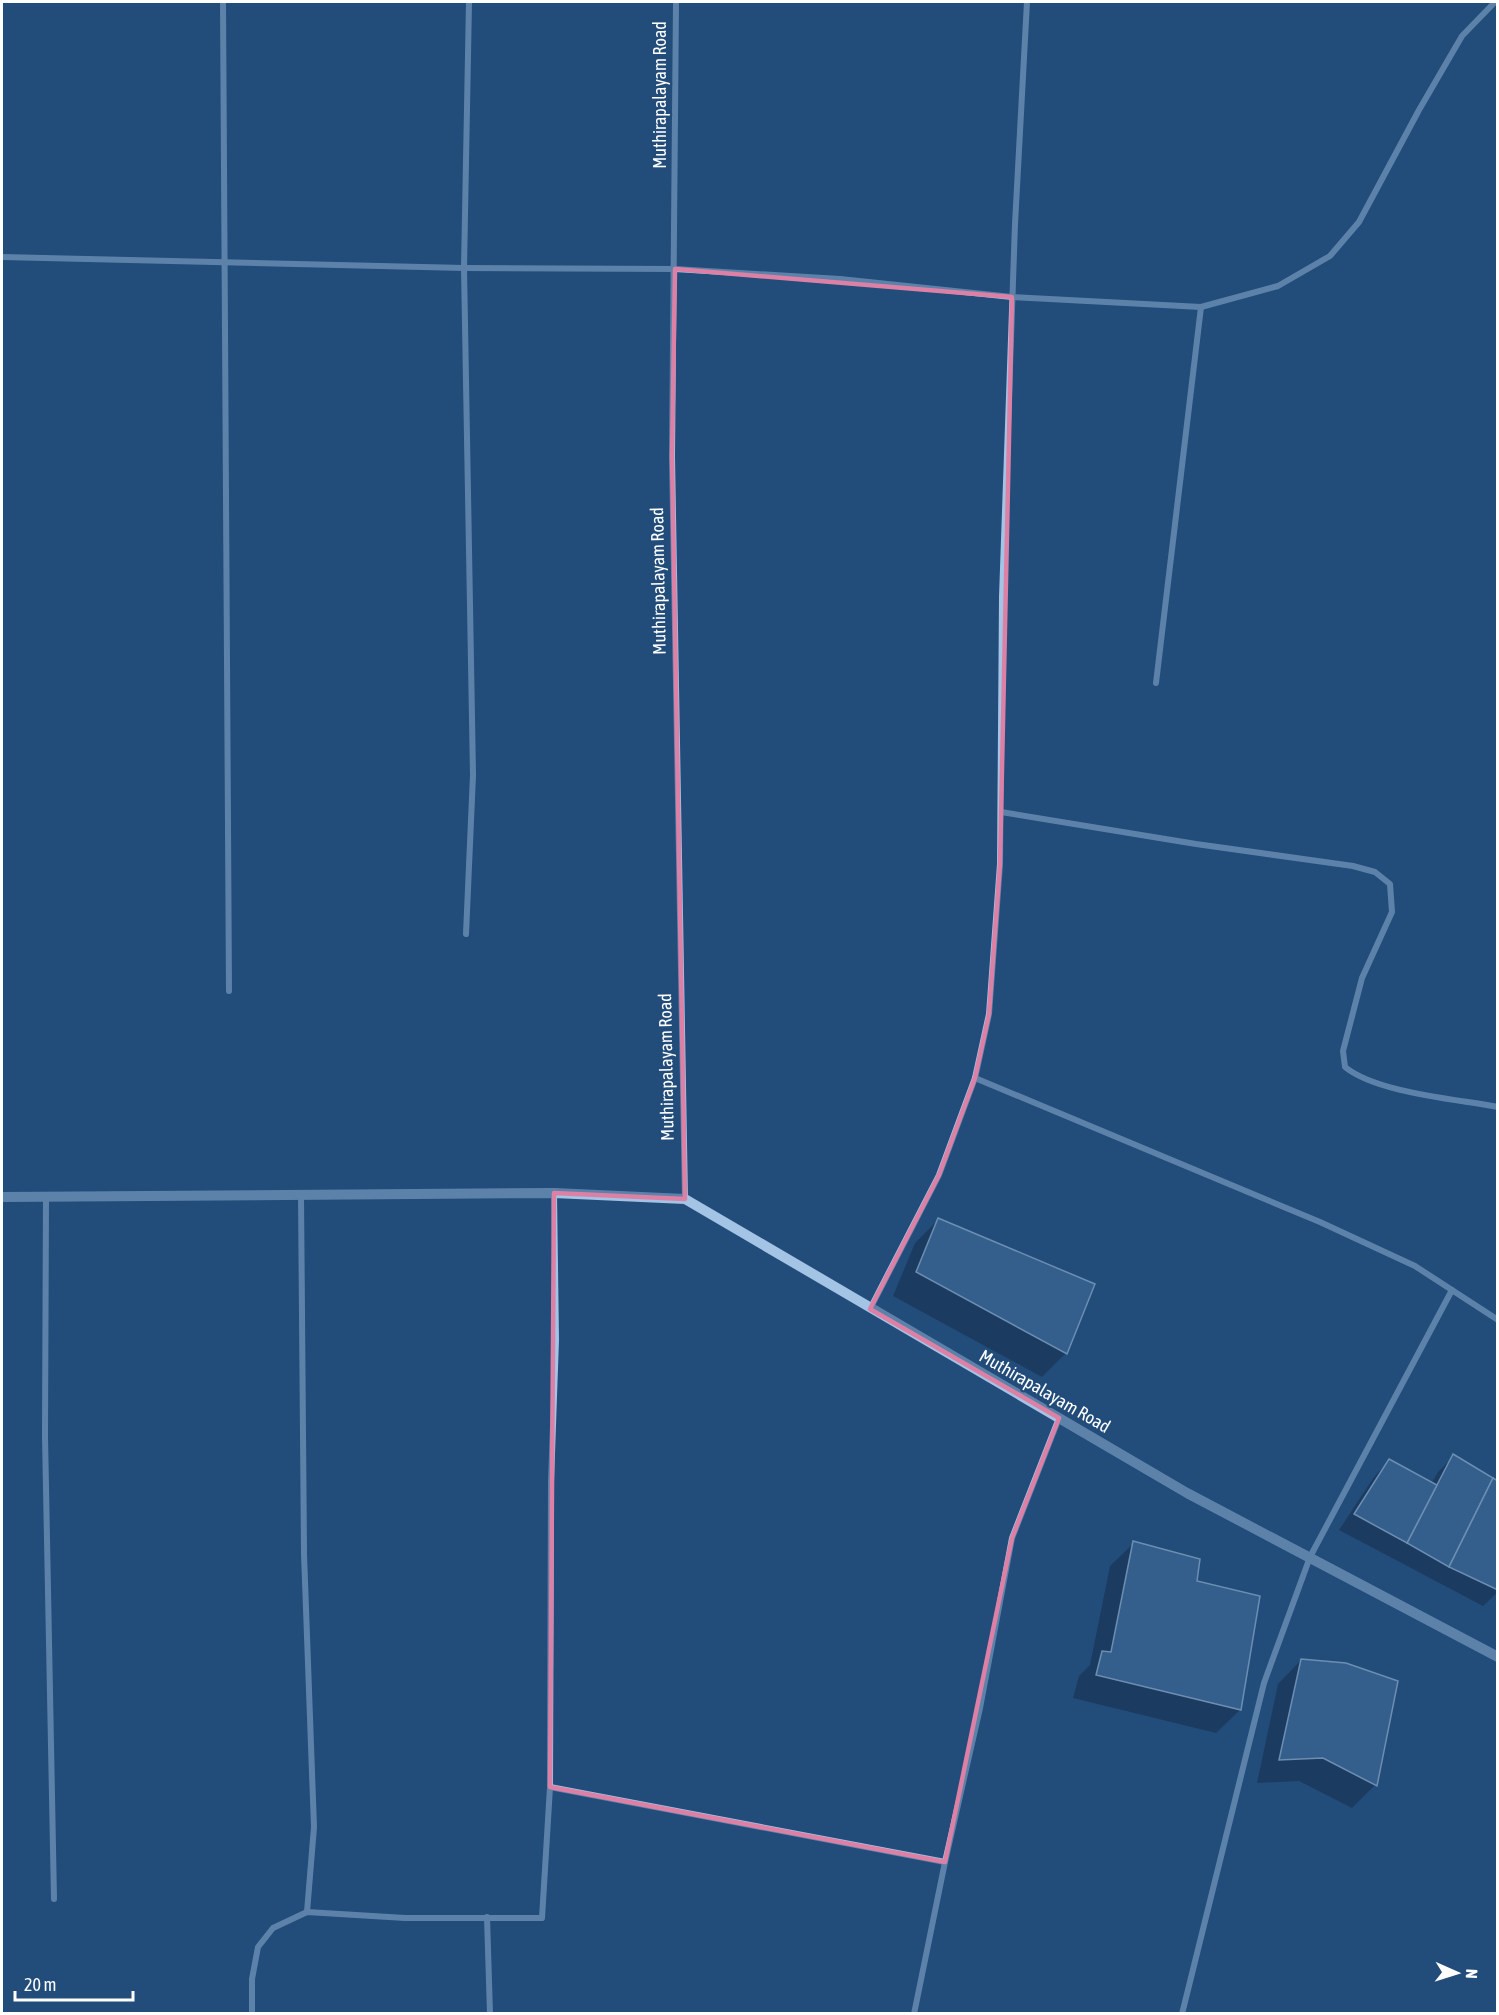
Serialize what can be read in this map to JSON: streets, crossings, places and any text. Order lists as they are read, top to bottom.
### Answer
{
  "streets": {
    "street": ["Muthirapalayam Road"]
  },
  "scale_bar": "20 m",
  "north": "right"
}
